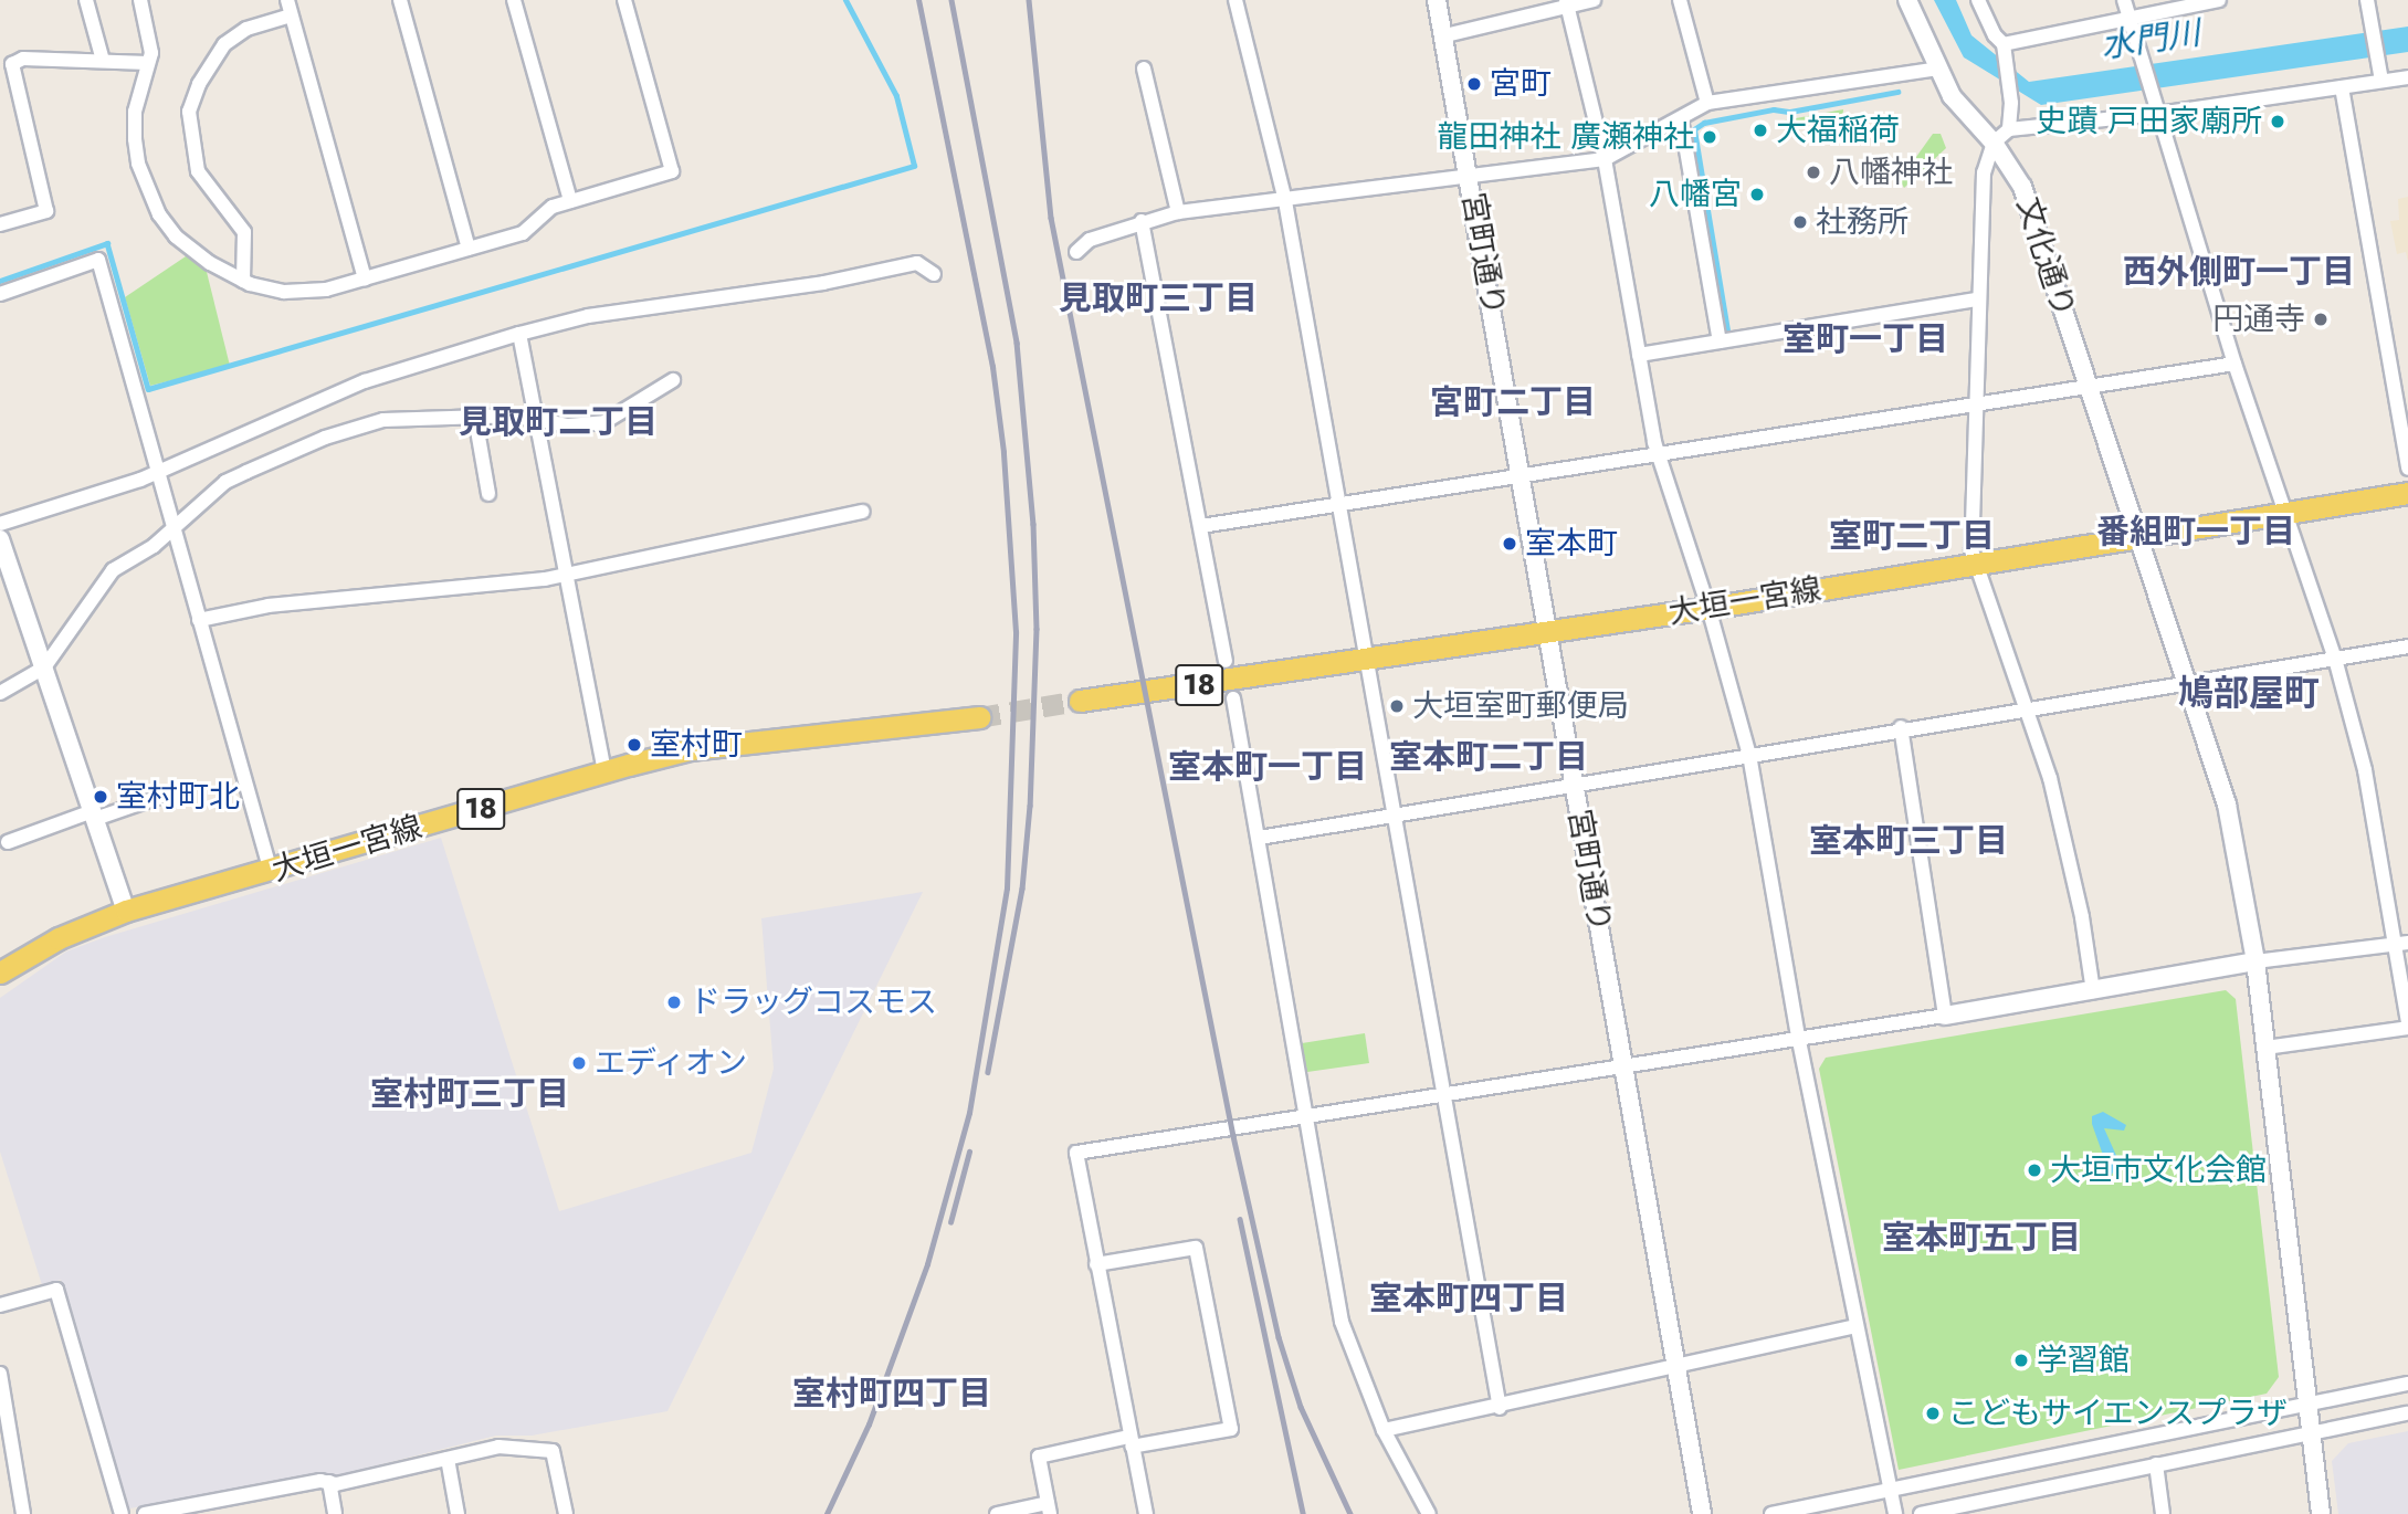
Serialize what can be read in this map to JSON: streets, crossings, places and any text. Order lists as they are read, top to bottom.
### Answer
{
  "streets": {
    "main road": ["大垣一宮線", "18"],
    "street": ["宮町通り", "文化通り"]
  },
  "crossings": [
    ["宮町通り", "大垣一宮線"],
    ["文化通り", "大垣一宮線"]
  ],
  "districts": [
    "西外側町一丁目",
    "見取町三丁目",
    "室町一丁目",
    "宮町二丁目",
    "見取町二丁目",
    "番組町一丁目",
    "室町二丁目",
    "鳩部屋町",
    "室本町二丁目",
    "室本町一丁目",
    "室本町三丁目",
    "室村町三丁目",
    "室本町五丁目",
    "室本町四丁目",
    "室村町四丁目"
  ],
  "water": ["水門川"],
  "places": [
    "宮町",
    "史蹟 戸田家廟所",
    "大福稲荷",
    "龍田神社 廣瀬神社",
    "八幡神社",
    "八幡宮",
    "社務所",
    "円通寺",
    "室本町",
    "大垣室町郵便局",
    "室村町",
    "室村町北",
    "ドラッグコスモス",
    "エディオン",
    "大垣市文化会館",
    "学習館",
    "こどもサイエンスプラザ"
  ]
}
